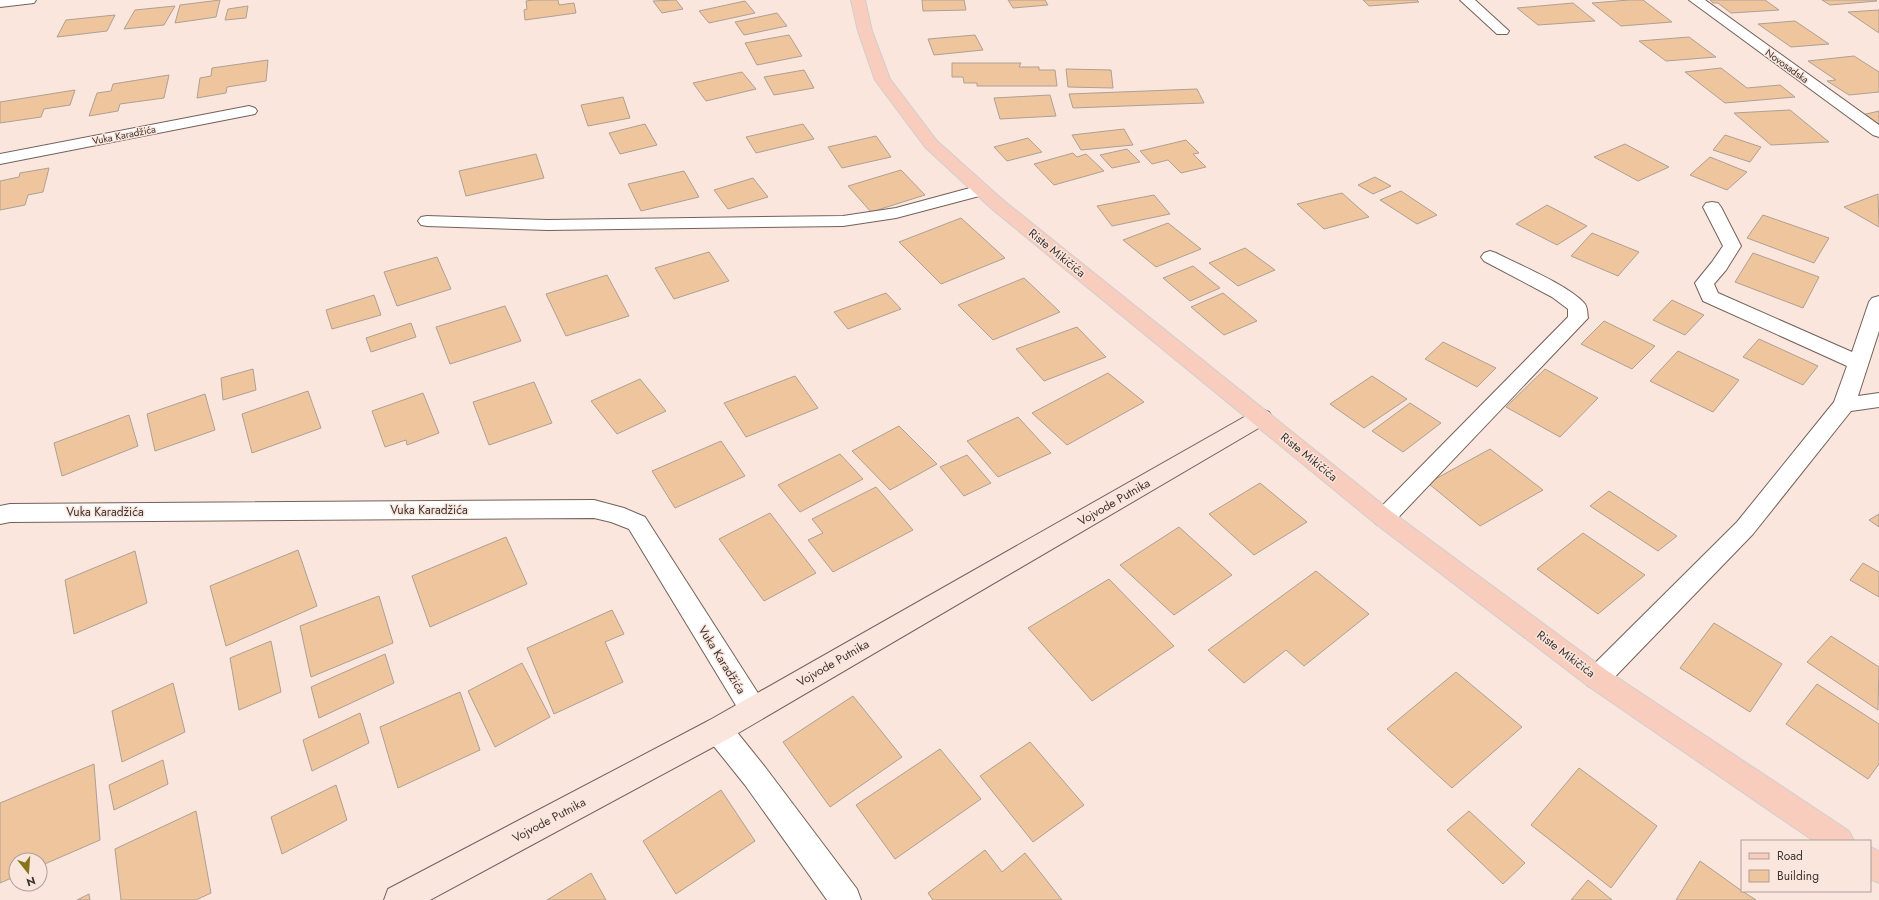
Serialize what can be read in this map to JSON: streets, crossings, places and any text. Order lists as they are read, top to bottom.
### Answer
{
  "streets": {
    "main road": ["Riste Mikičića"],
    "street": ["Novosadska", "Vuka Karadžića", "Vojvode Putnika"]
  },
  "crossings": [
    ["Vuka Karadžića", "Vojvode Putnika"],
    ["Riste Mikičića", "Vojvode Putnika"]
  ],
  "legend": ["Road", "Building"],
  "north": "bottom"
}
